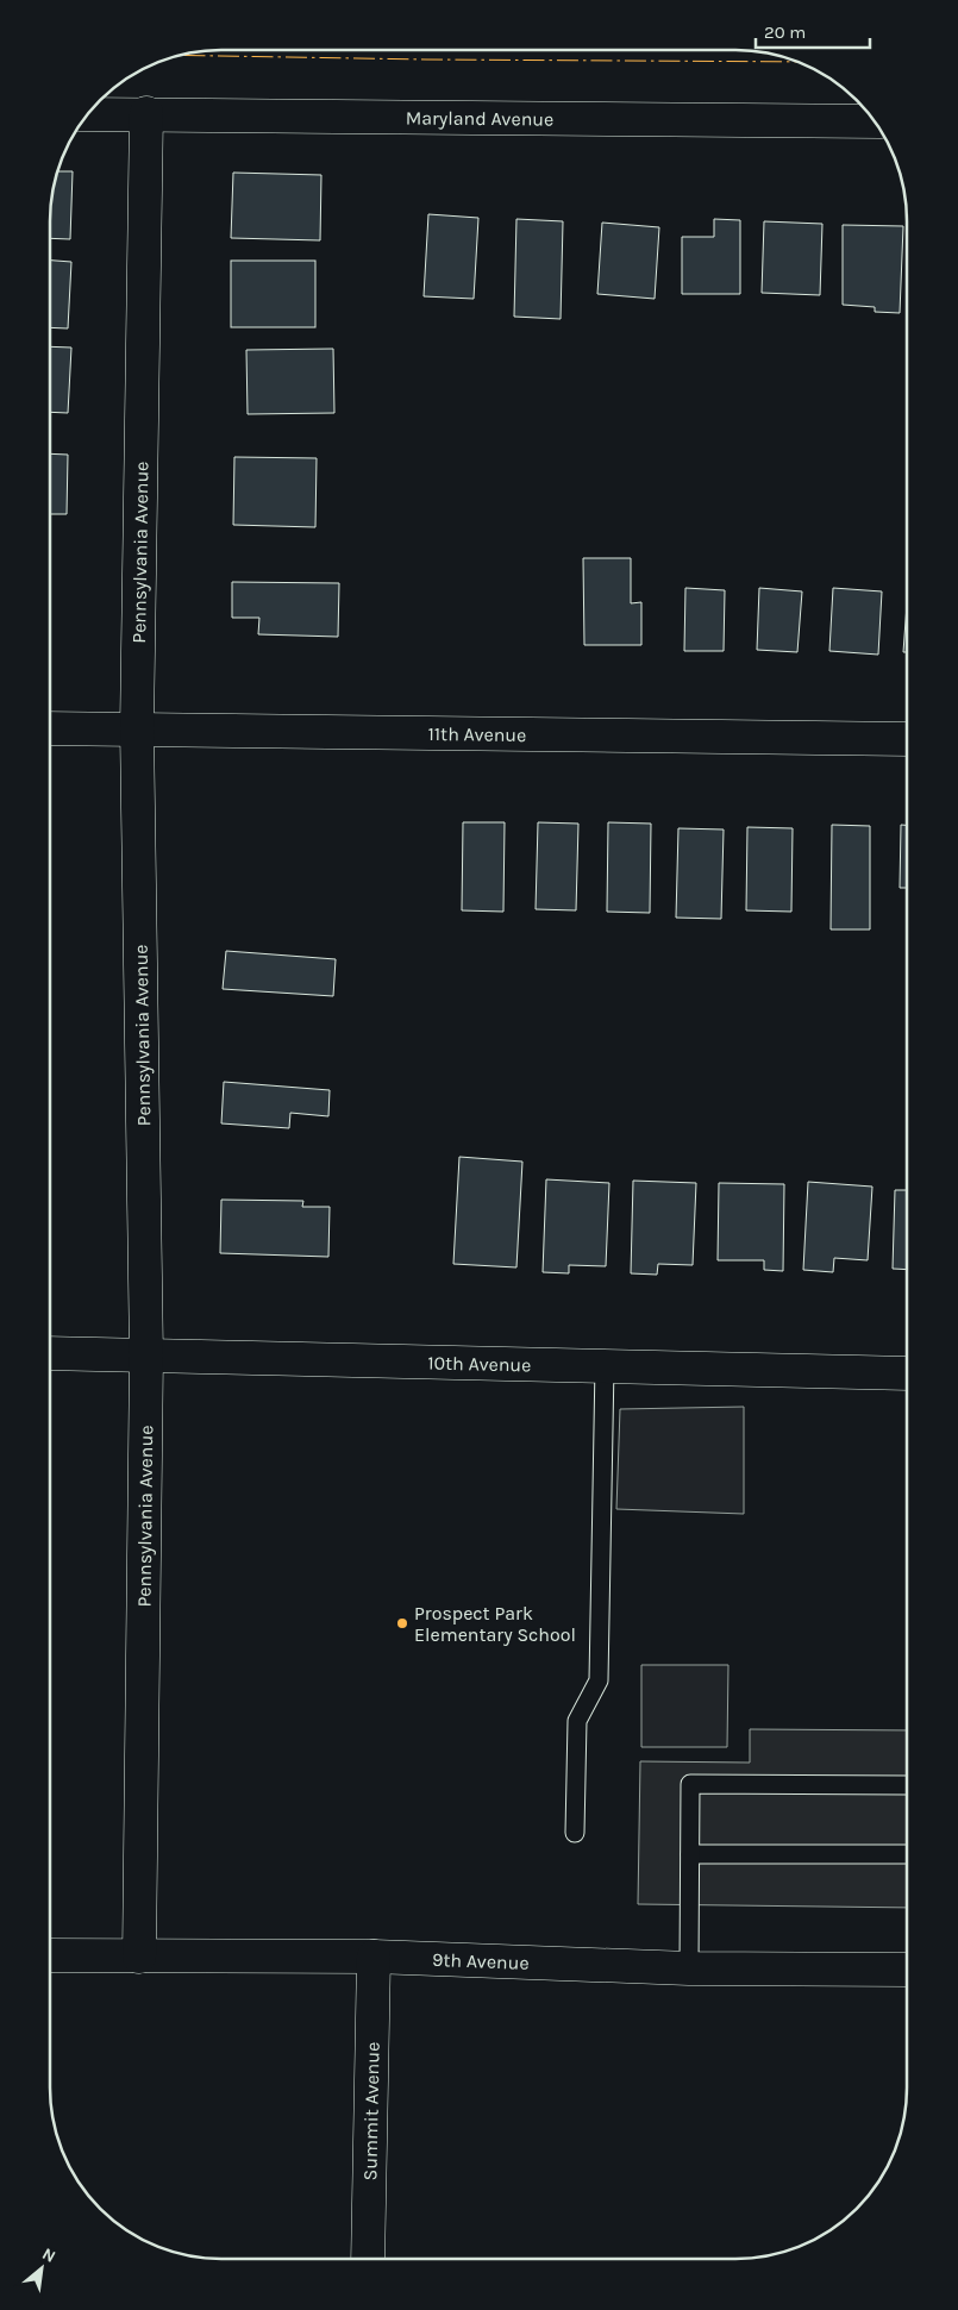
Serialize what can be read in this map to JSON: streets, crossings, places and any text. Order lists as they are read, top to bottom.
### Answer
{
  "streets": {
    "street": [
      "Maryland Avenue",
      "Pennsylvania Avenue",
      "11th Avenue",
      "10th Avenue",
      "9th Avenue",
      "Summit Avenue"
    ]
  },
  "crossings": [
    ["Maryland Avenue", "Pennsylvania Avenue"],
    ["Pennsylvania Avenue", "11th Avenue"],
    ["Pennsylvania Avenue", "10th Avenue"],
    ["Pennsylvania Avenue", "9th Avenue"],
    ["9th Avenue", "Summit Avenue"]
  ],
  "places": ["Prospect Park Elementary School"],
  "scale_bar": "20 m",
  "north": "top right"
}
